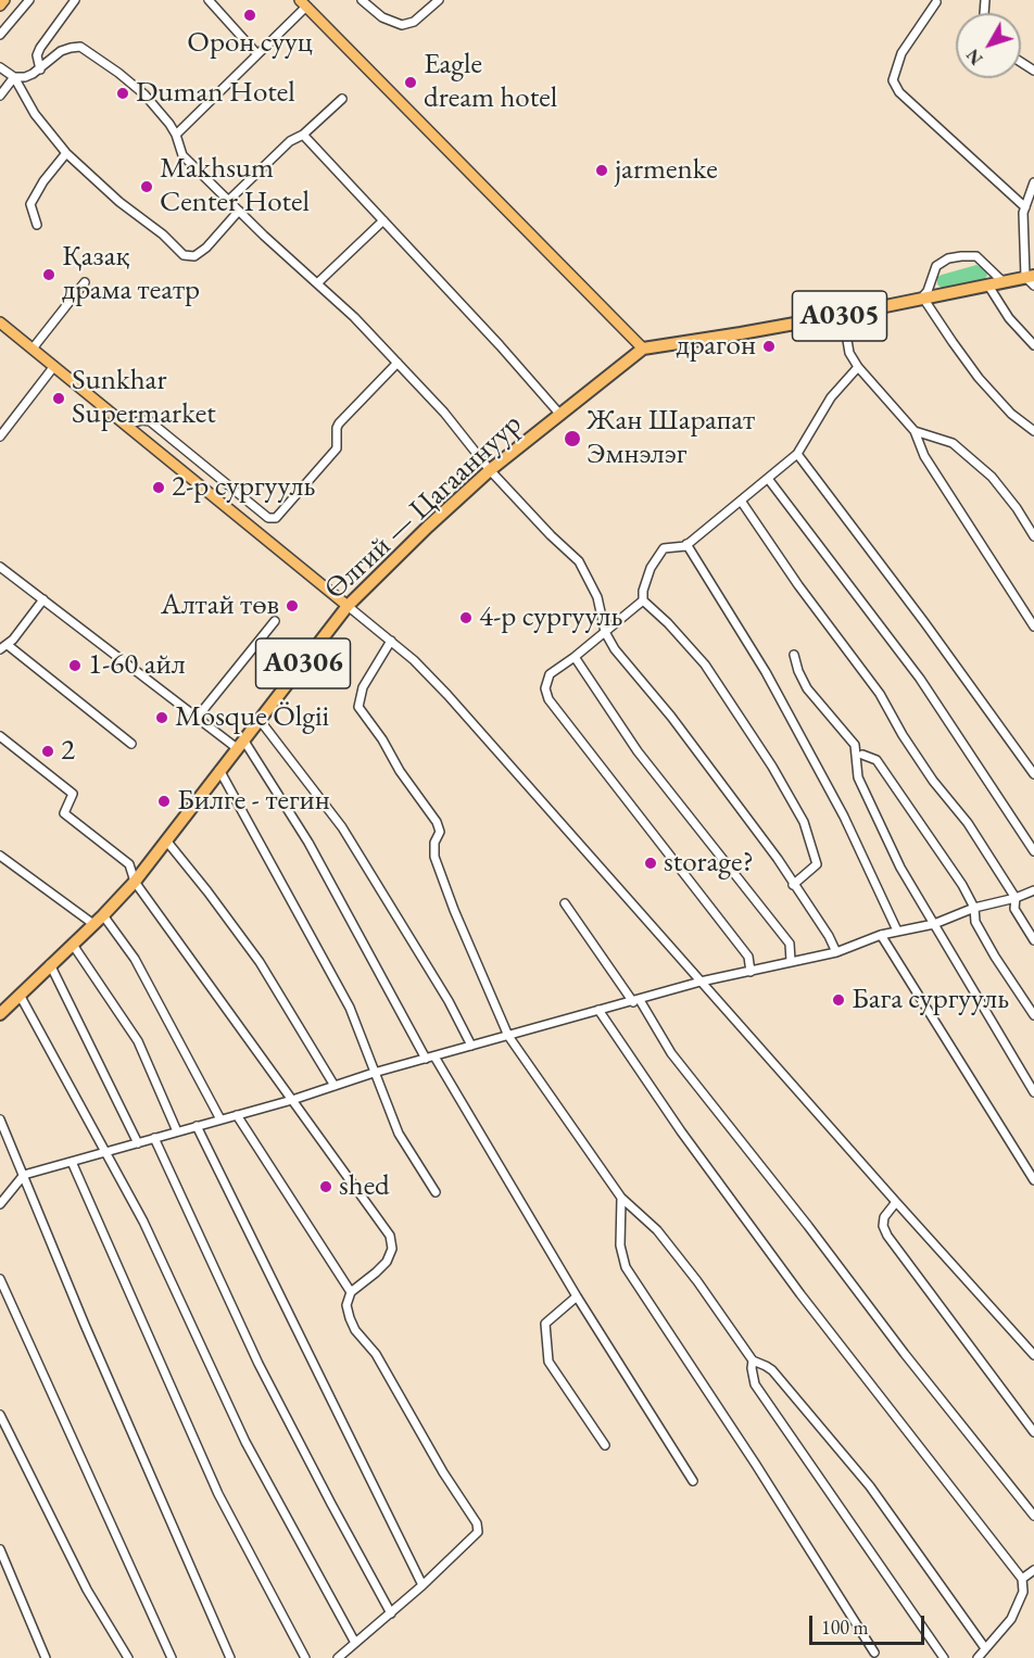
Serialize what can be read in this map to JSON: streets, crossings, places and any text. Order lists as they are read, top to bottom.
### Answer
{
  "streets": {
    "highway": ["A0305", "Өлгий — Цагааннуур", "A0306"]
  },
  "crossings": [
    ["A0305", "Өлгий — Цагааннуур"]
  ],
  "places": [
    "Орон сууц",
    "Eagle dream hotel",
    "Duman Hotel",
    "jarmenke",
    "Makhsum Center Hotel",
    "Қазақ драма театр",
    "драгон",
    "Sunkhar Supermarket",
    "Жан Шарапат Эмнэлэг",
    "2-р сургууль",
    "Алтай төв",
    "4-р сургууль",
    "1-60 айл",
    "Mosque Ölgii",
    "2",
    "Билге - тегин",
    "storage?",
    "Бага сургууль",
    "shed"
  ],
  "scale_bar": "100 m",
  "north": "bottom left"
}
